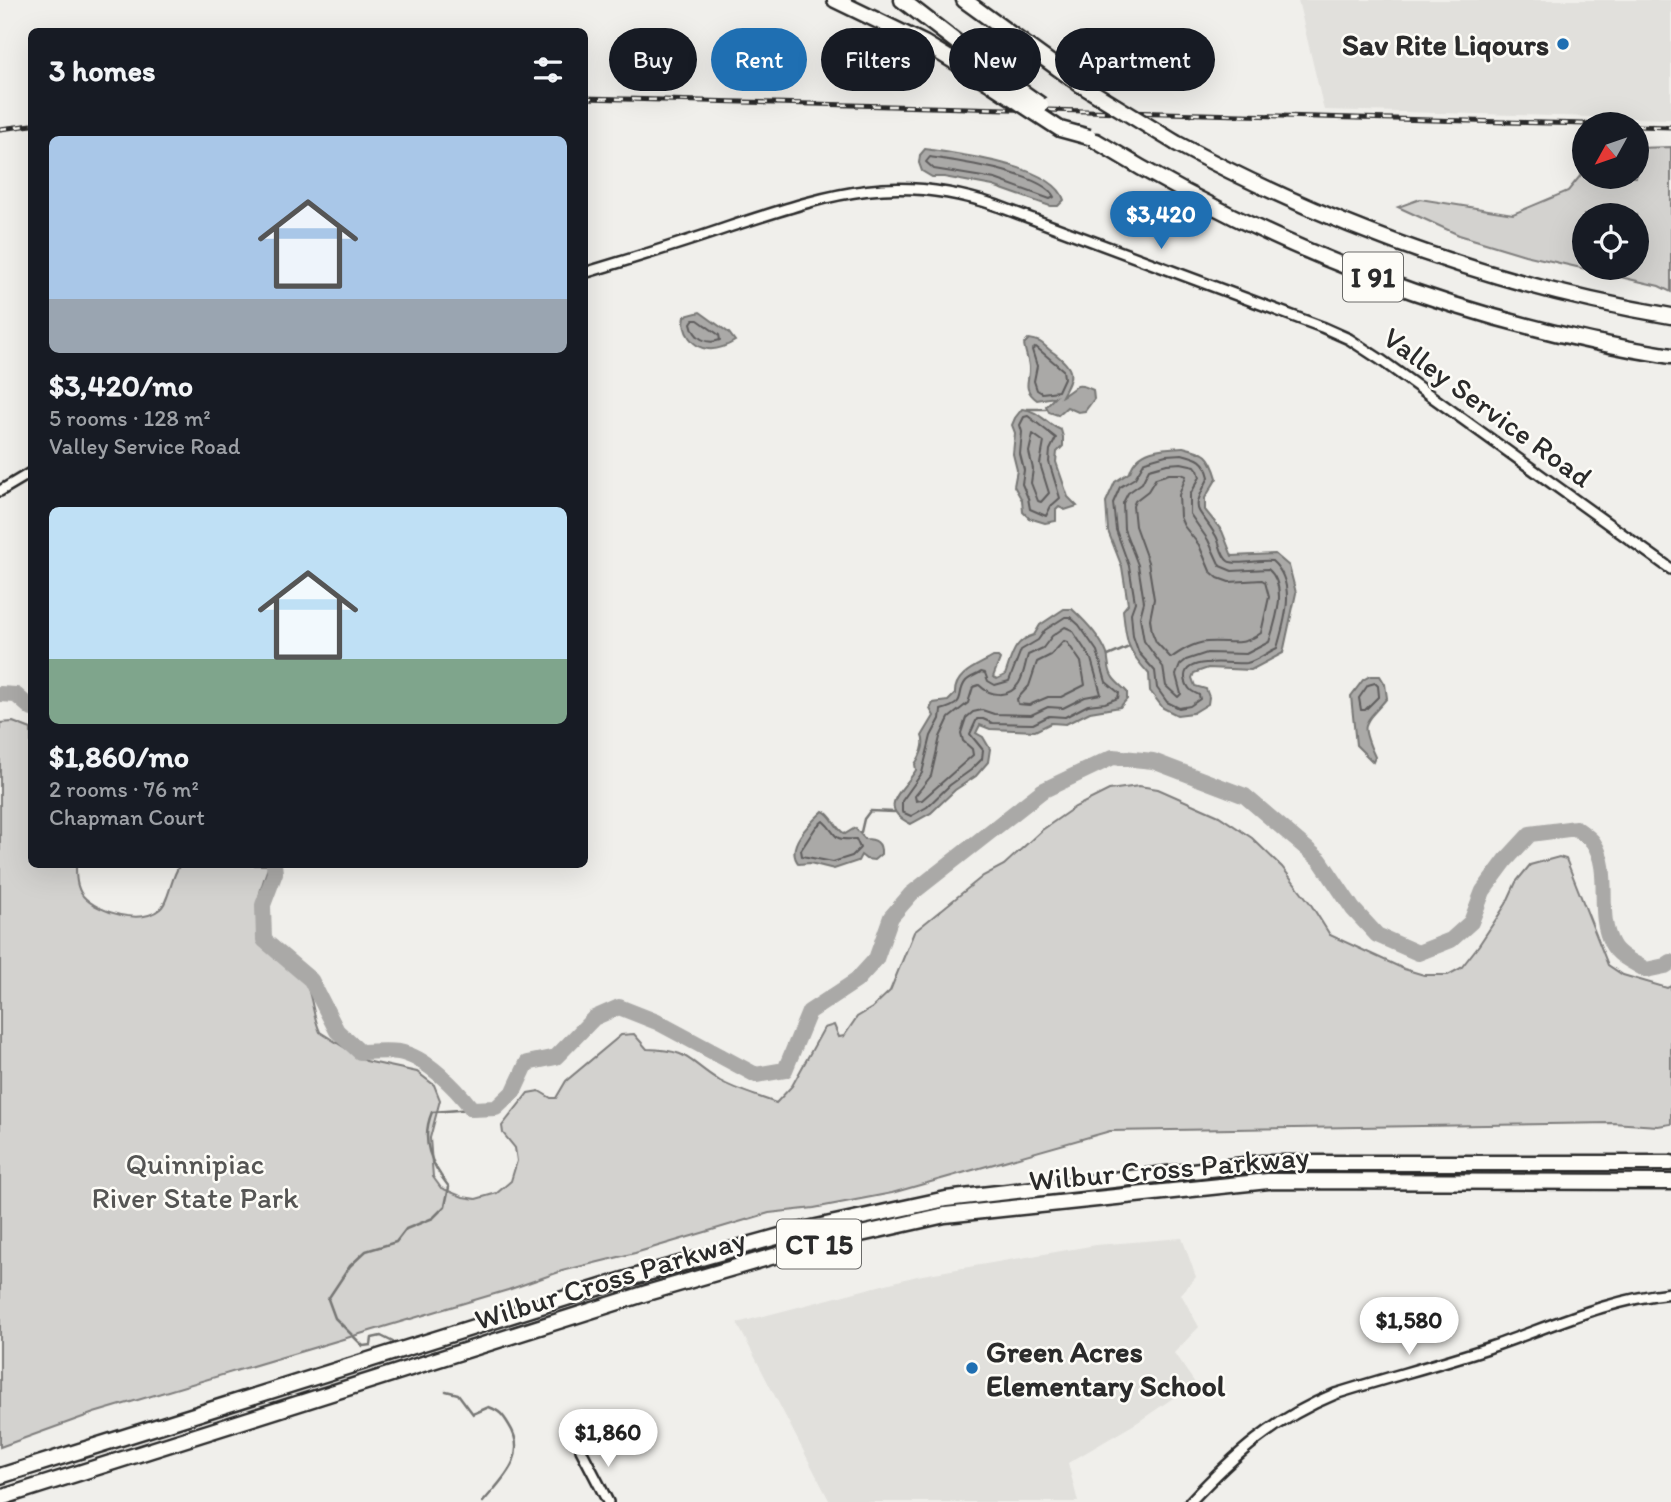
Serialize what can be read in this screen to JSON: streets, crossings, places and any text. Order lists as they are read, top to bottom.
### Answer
{
  "streets": {
    "highway": ["I 91", "Wilbur Cross Parkway", "CT 15"],
    "street": ["Valley Service Road"]
  },
  "parks": ["Quinnipiac River State Park"],
  "places": ["Sav Rite Liqours", "Green Acres Elementary School"],
  "north": "bottom left",
  "page": {
    "chip": [
      "Buy",
      "Rent",
      "Filters",
      "New",
      "Apartment"
    ],
    "heading": "3 homes",
    "list": [
      {
        "name": "$3,420/mo",
        "note": "5 rooms · 128 m² · Valley Service Road"
      },
      {
        "name": "$1,860/mo",
        "note": "2 rooms · 76 m² · Chapman Court"
      }
    ],
    "price": ["$3,420", "$1,580", "$1,860"]
  }
}
